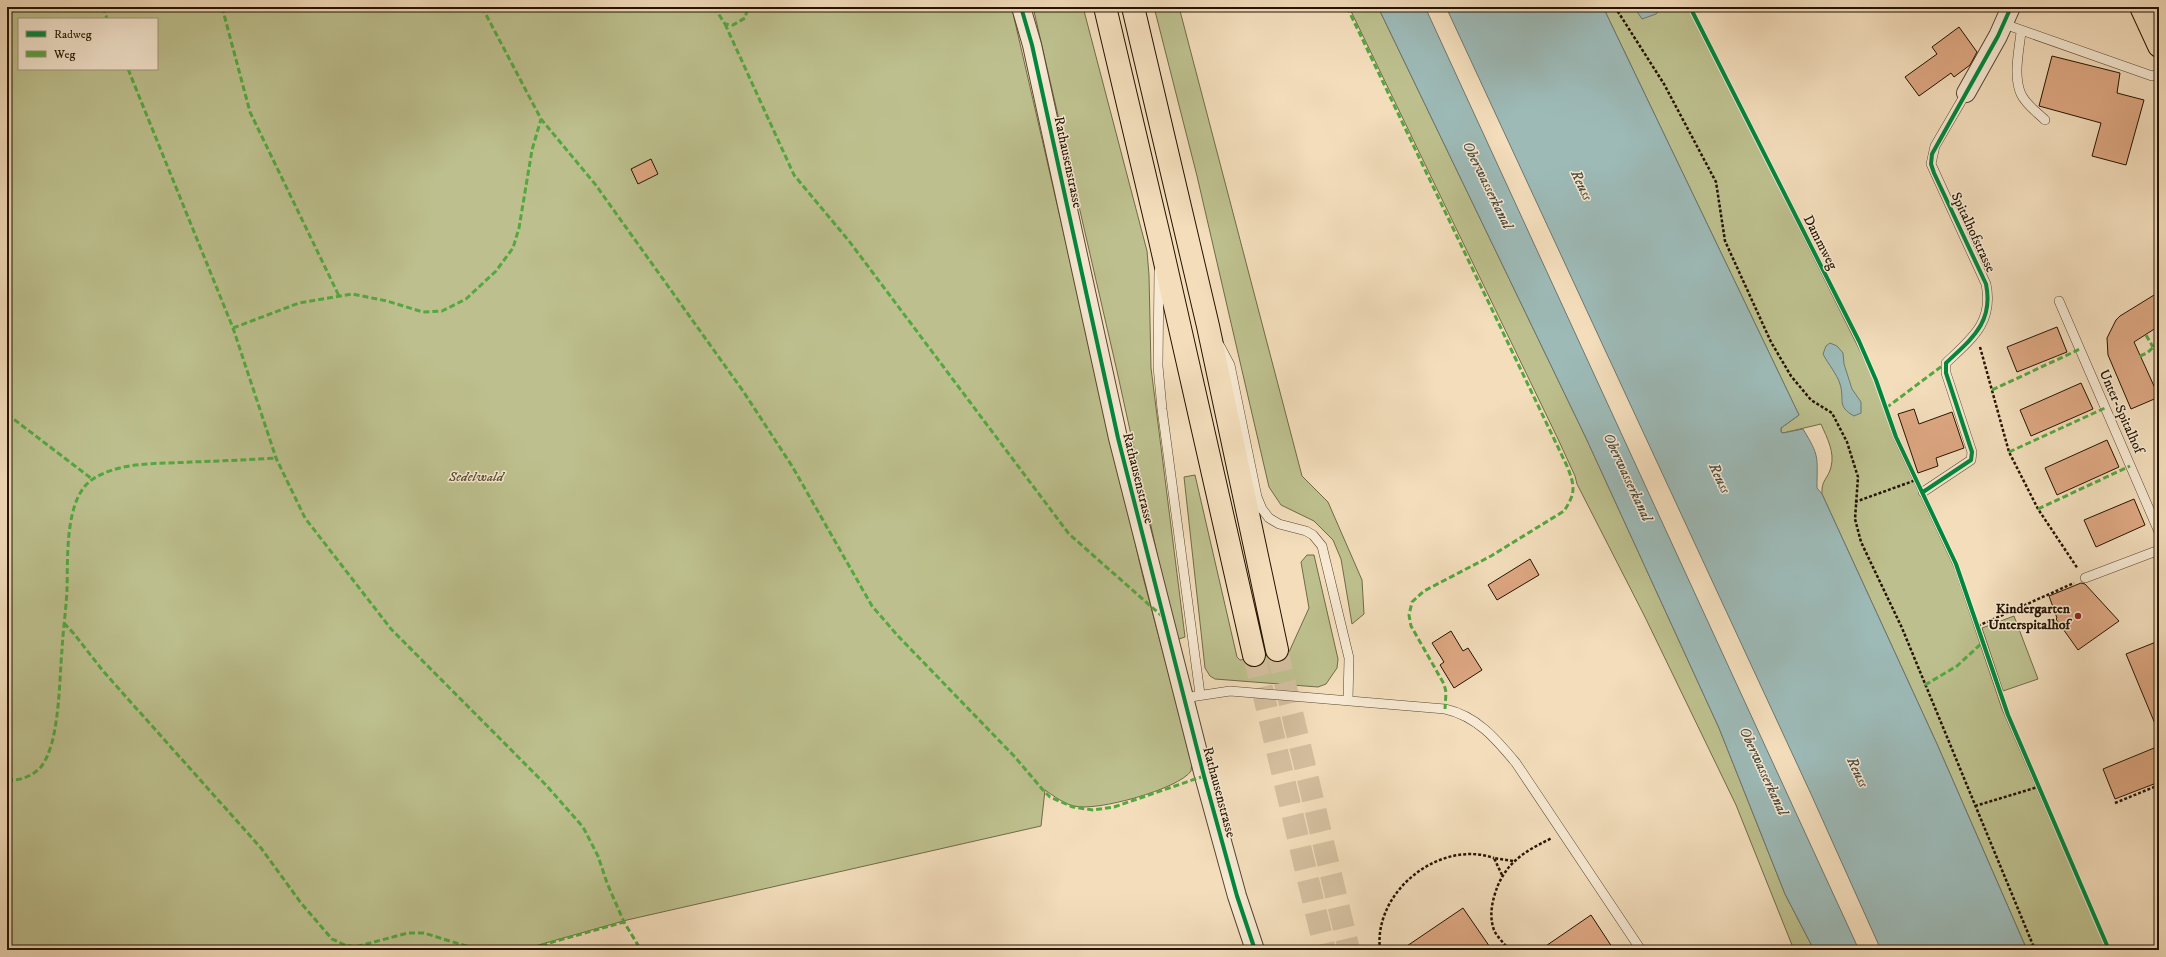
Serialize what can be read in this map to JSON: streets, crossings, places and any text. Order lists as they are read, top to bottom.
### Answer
{
  "streets": {
    "street": ["Rathausenstrasse", "Spitalhofstrasse"],
    "lane": ["Unter-Spitalhof"],
    "cycle path": ["Dammweg"]
  },
  "water": ["Oberwasserkanal", "Reuss"],
  "parks": ["Sedelwald"],
  "places": ["Kindergarten Unterspitalhof"],
  "legend": ["Radweg", "Weg"]
}
